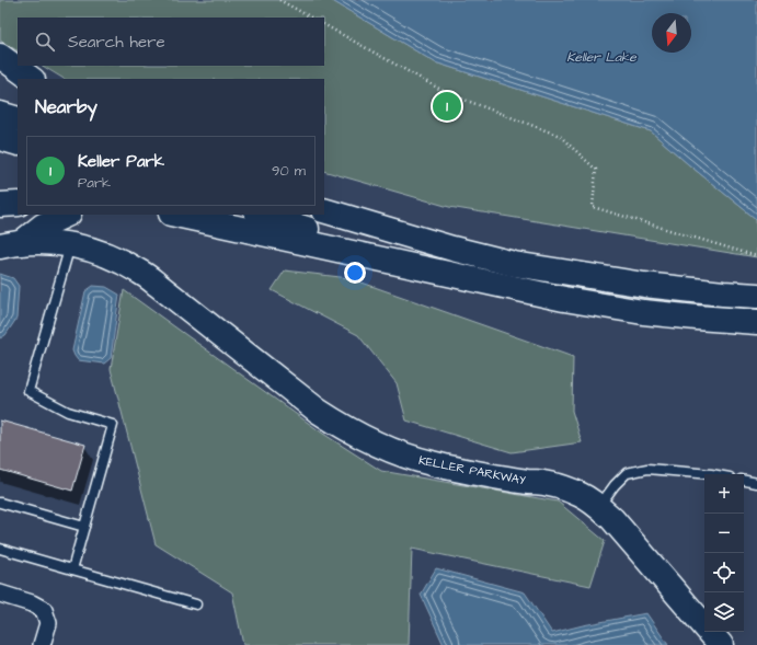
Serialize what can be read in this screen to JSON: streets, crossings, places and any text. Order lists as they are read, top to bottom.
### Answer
{
  "streets": {
    "main road": ["KELLER PARKWAY"]
  },
  "water": ["Keller Lake"],
  "north": "bottom",
  "page": {
    "search": "Search here",
    "heading": "Nearby",
    "pins": "1",
    "list": [
      {
        "mark": "1",
        "name": "Keller Park",
        "note": "Park",
        "value": "90 m"
      }
    ],
    "map_buttons": ["+", "−"]
  }
}
